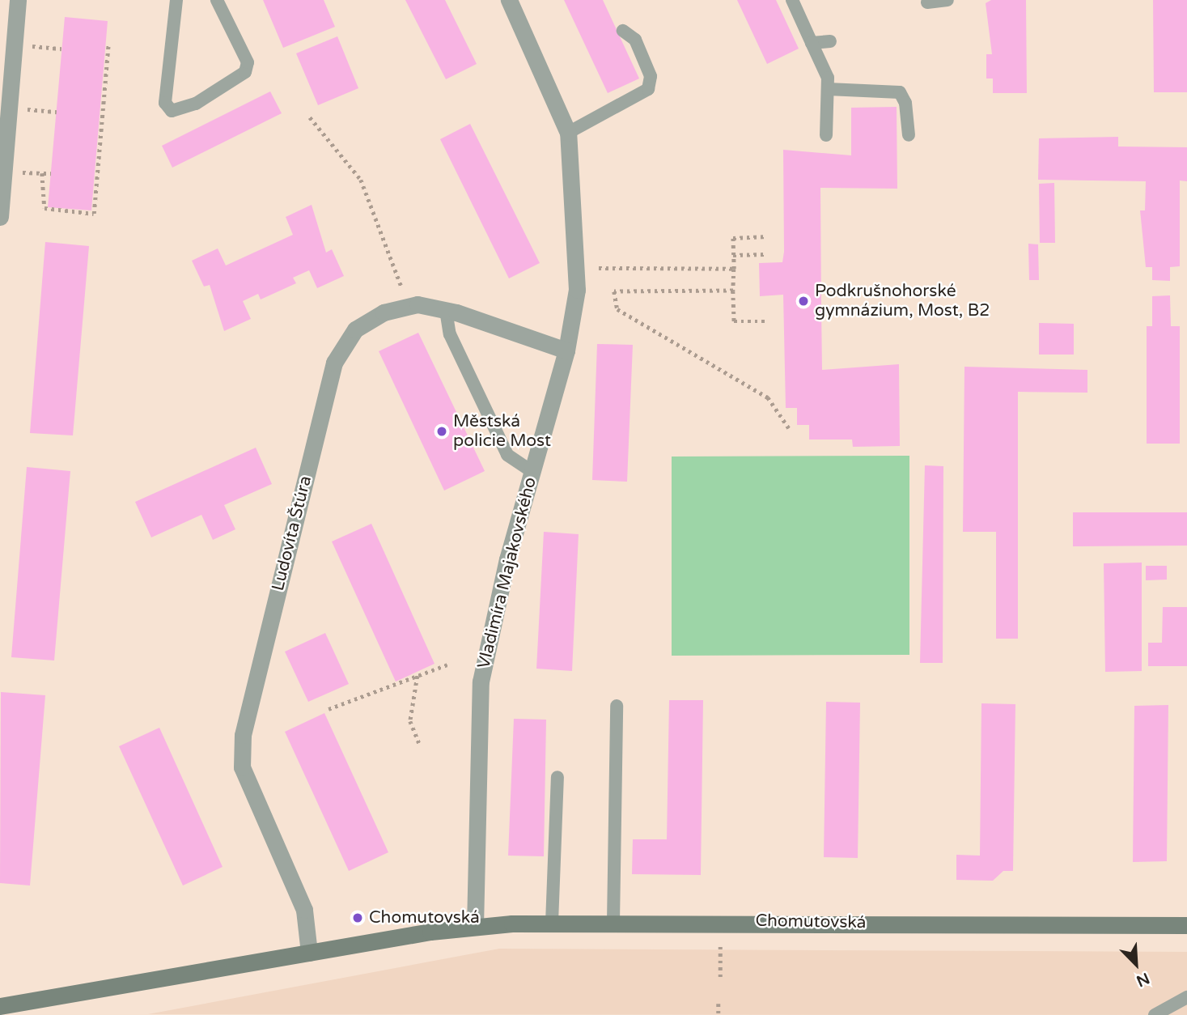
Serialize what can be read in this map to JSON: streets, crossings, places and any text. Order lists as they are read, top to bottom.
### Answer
{
  "streets": {
    "street": ["Ludovíta Štúra", "Vladimíra Majakovského", "Chomutovská"]
  },
  "crossings": [
    ["Ludovíta Štúra", "Vladimíra Majakovského"],
    ["Ludovíta Štúra", "Chomutovská"],
    ["Vladimíra Majakovského", "Chomutovská"]
  ],
  "places": ["Podkrušnohorské gymnázium, Most, B2", "Městská policie Most", "Chomutovská"],
  "north": "bottom right"
}
